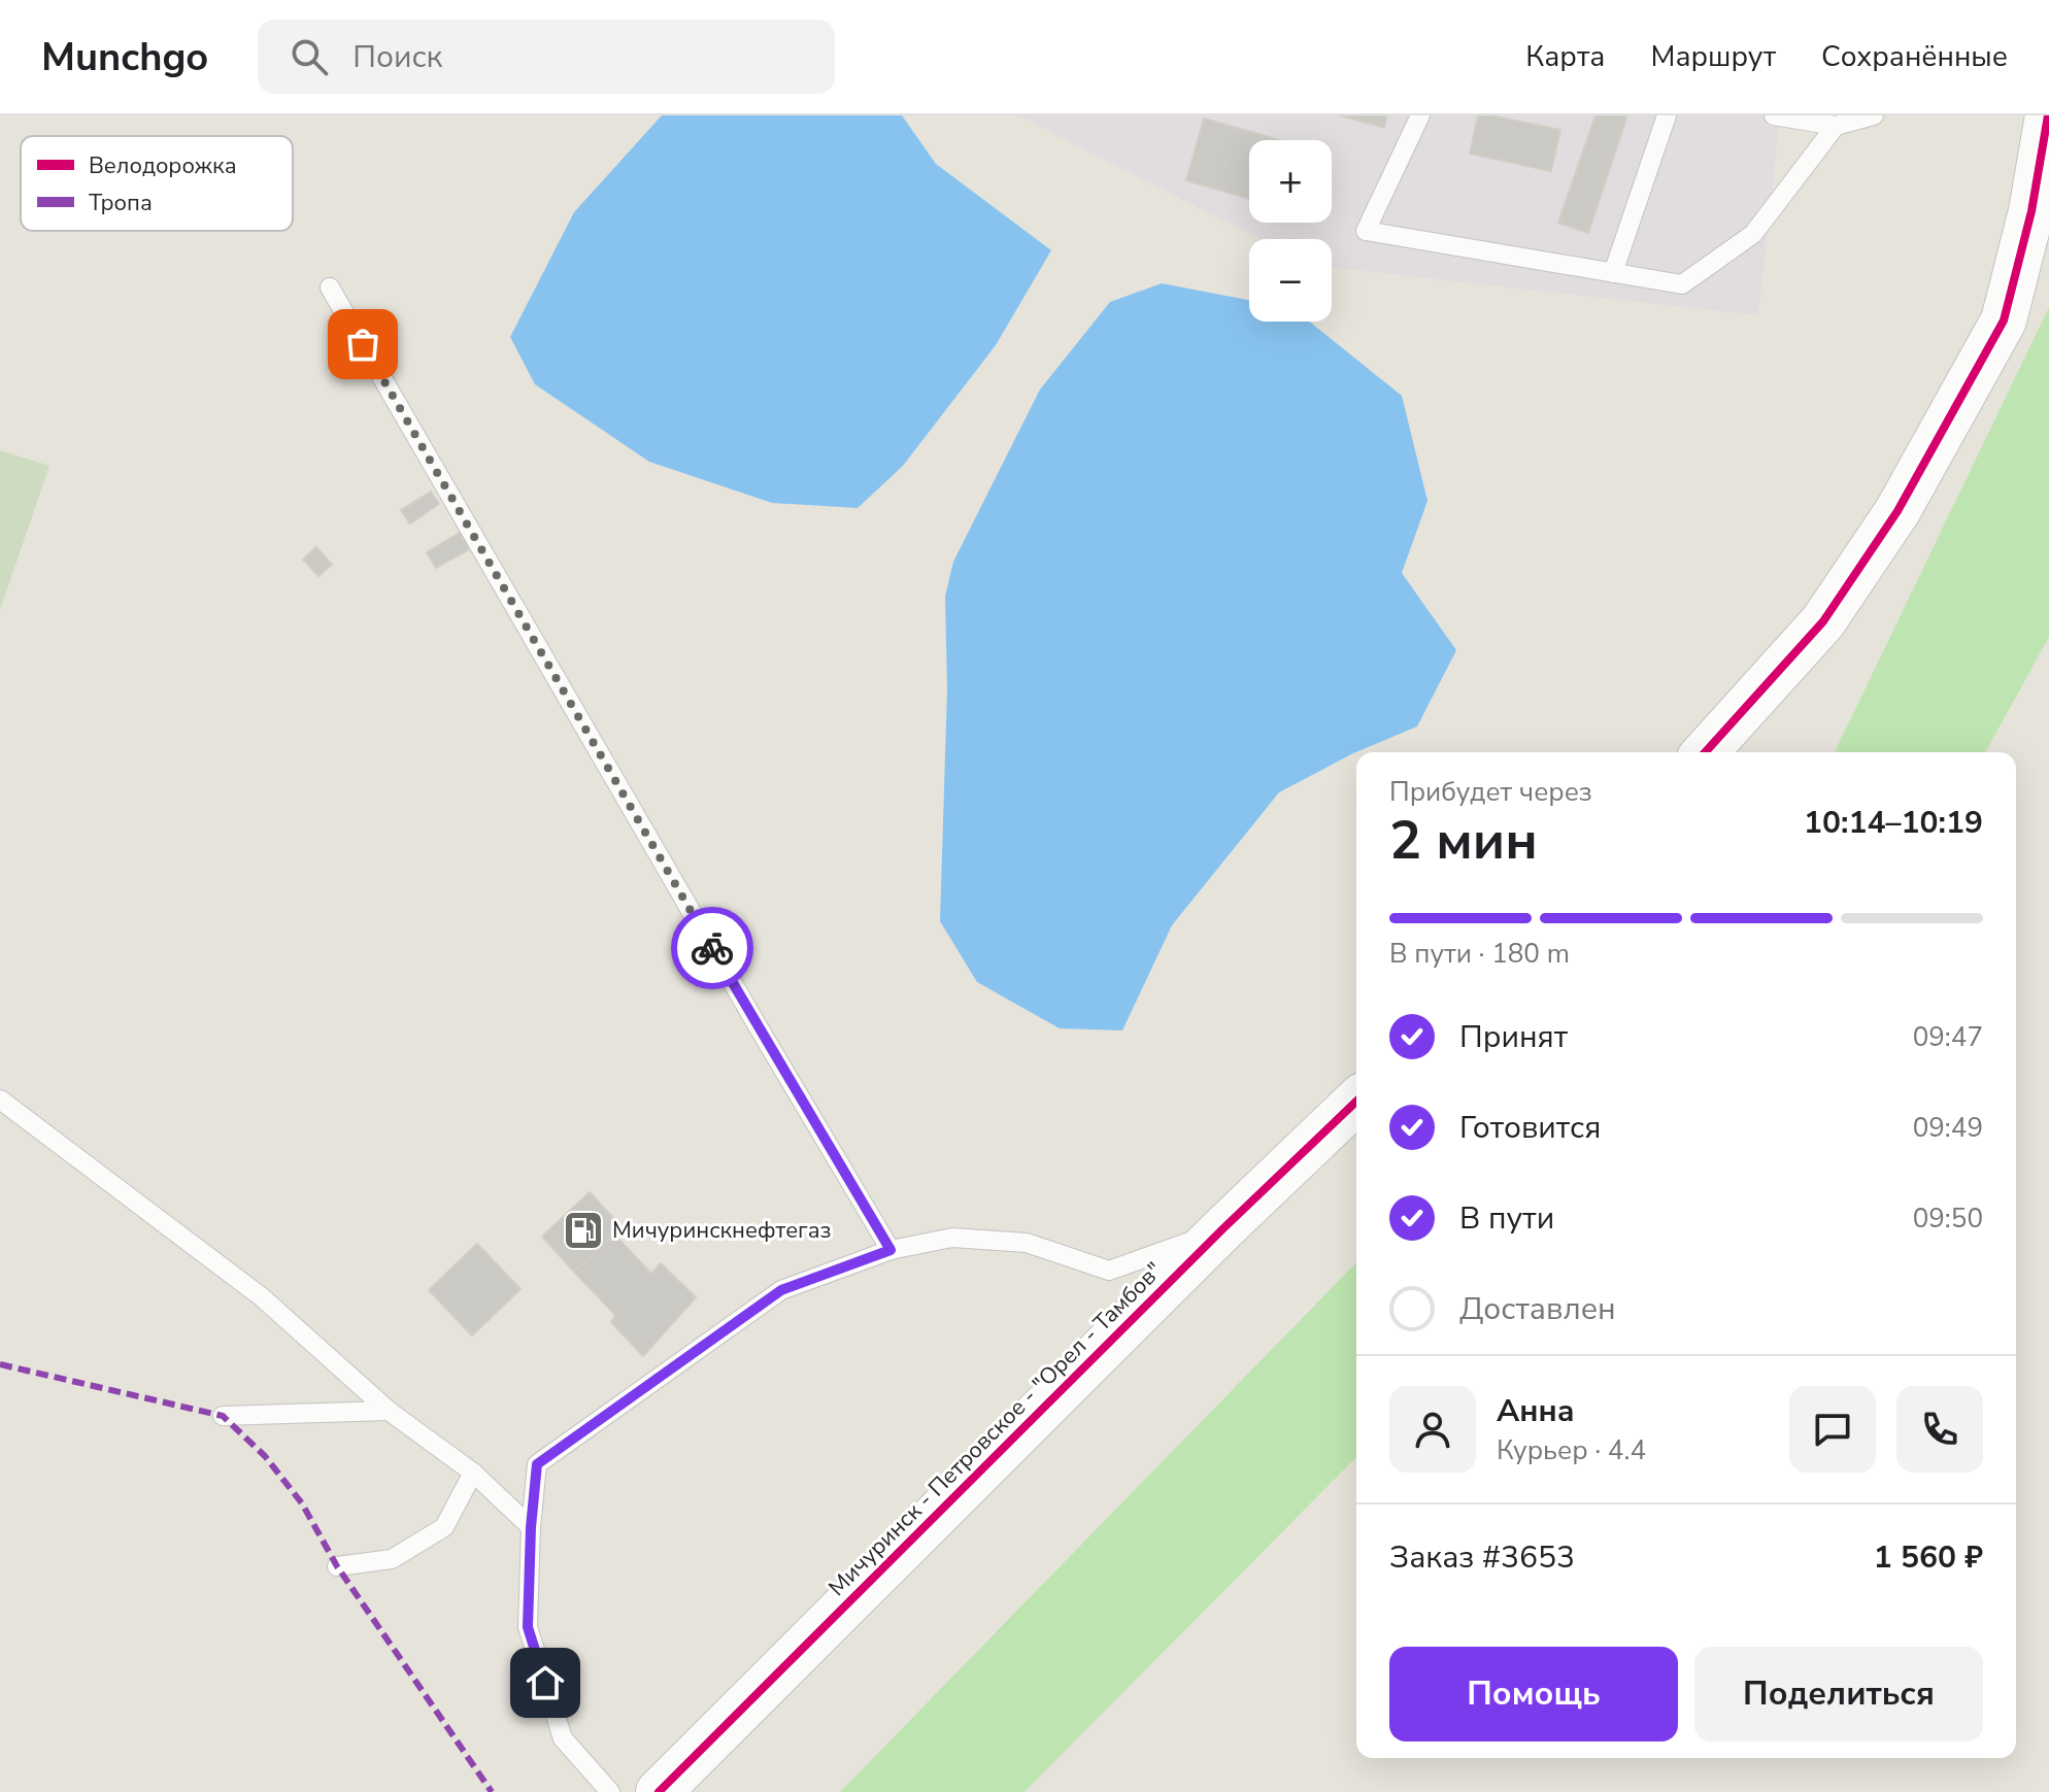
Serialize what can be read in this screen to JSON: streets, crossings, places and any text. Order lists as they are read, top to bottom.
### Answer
{
  "streets": {
    "street": ["Мичуринск - Петровское - \"Орел - Тамбов\""]
  },
  "places": {
    "fuel station": ["Мичуринскнефтегаз"]
  },
  "legend": ["Велодорожка", "Тропа"],
  "page": {
    "header": "Munchgo",
    "search": "Поиск",
    "nav": ["Карта", "Маршрут", "Сохранённые"],
    "map_buttons": ["+", "−"],
    "heading": ["2 мин", "Прибудет через", "10:14–10:19"],
    "panel": [
      "Анна",
      "Курьер · 4.4",
      "Заказ #3653",
      "1 560 ₽"
    ],
    "bar": "В пути · 180 m",
    "list": [
      ["Принят", "09:47"],
      ["Готовится", "09:49"],
      ["В пути", "09:50"],
      "Доставлен"
    ],
    "buttons": ["Помощь", "Поделиться"]
  }
}
